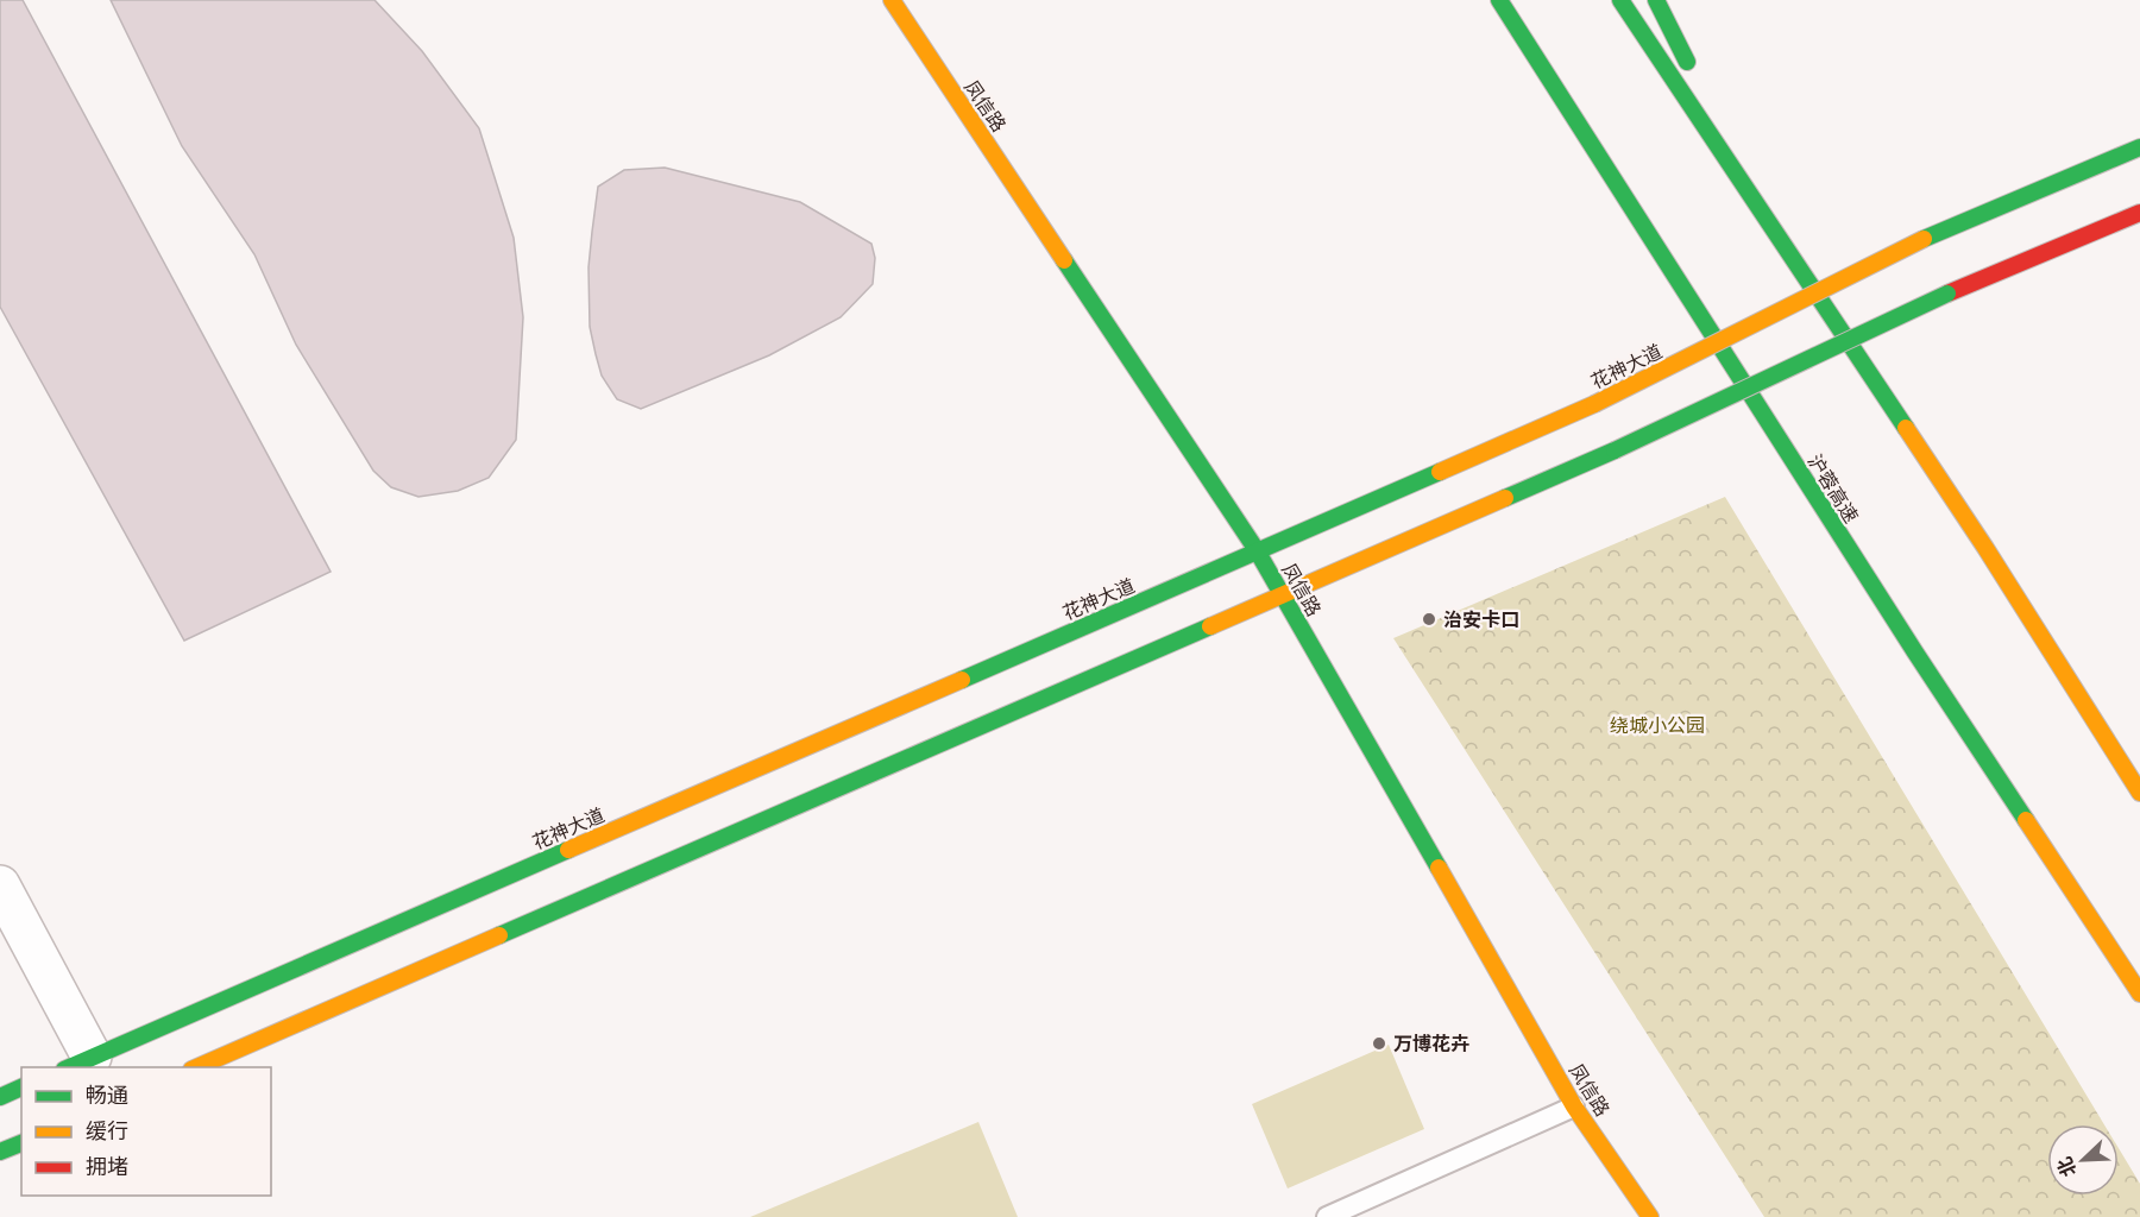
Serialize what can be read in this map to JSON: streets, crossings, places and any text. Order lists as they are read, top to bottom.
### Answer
{
  "streets": {
    "main road": ["凤信路", "花神大道", "沪蓉高速"]
  },
  "crossings": [
    ["凤信路", "花神大道"]
  ],
  "parks": ["绕城小公园"],
  "places": ["治安卡口", "万博花卉"],
  "legend": ["畅通", "缓行", "拥堵"],
  "north": "bottom left"
}
